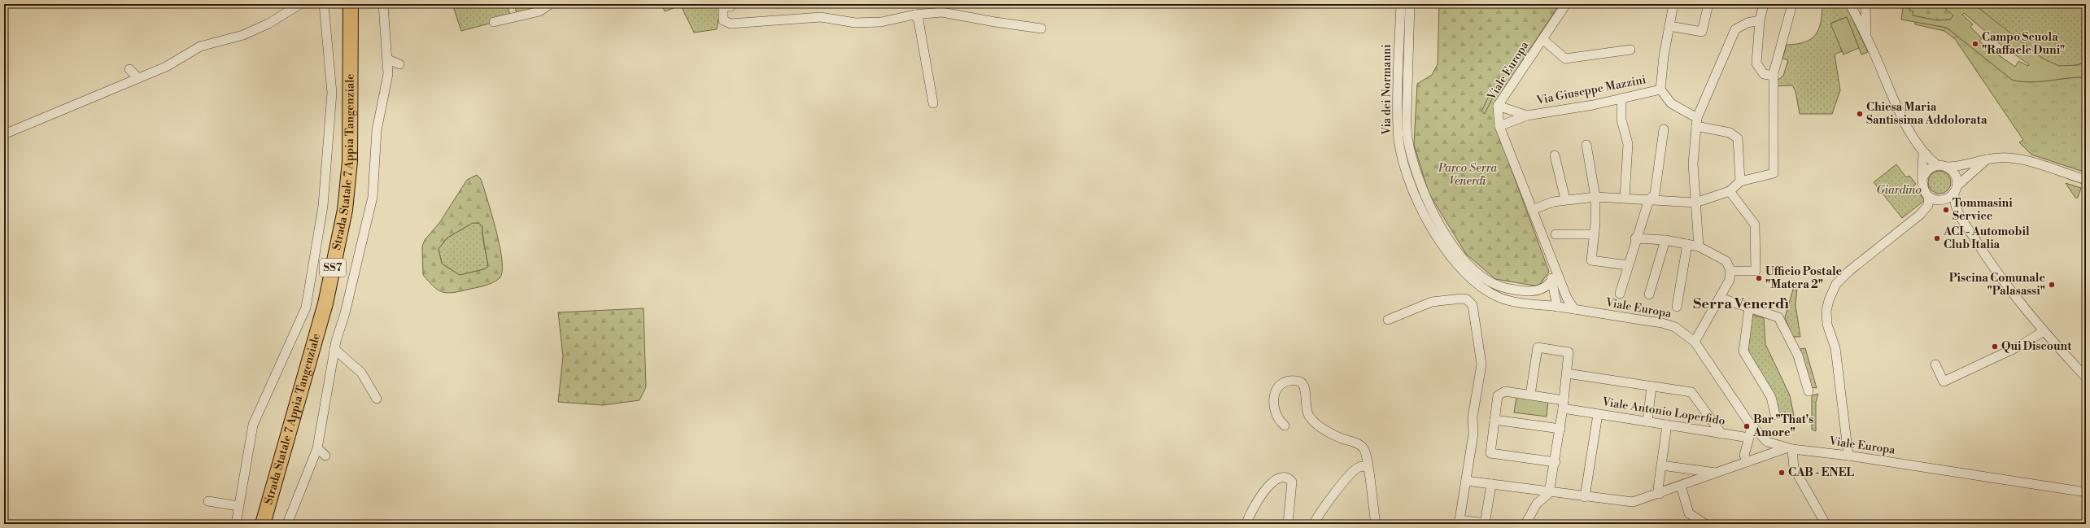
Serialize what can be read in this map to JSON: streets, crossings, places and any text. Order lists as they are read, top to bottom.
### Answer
{
  "streets": {
    "highway": ["Strada Statale 7 Appia Tangenziale", "SS7"],
    "street": [
      "Viale Europa",
      "Via dei Normanni",
      "Via Giuseppe Mazzini",
      "Viale Antonio Loperfido"
    ]
  },
  "crossings": [
    ["Viale Europa", "Via dei Normanni"],
    ["Viale Europa", "Via Giuseppe Mazzini"]
  ],
  "districts": ["Serra Venerdì"],
  "parks": ["Parco Serra Venerdì", "Giardino"],
  "places": [
    "Campo Scuola \"Raffaele Duni\"",
    "Chiesa Maria Santissima Addolorata",
    "Tommasini Service",
    "ACI - Automobil Club Italia",
    "Ufficio Postale \"Matera 2\"",
    "Piscina Comunale \"Palasassi\"",
    "Qui Discount",
    "Bar \"That's Amore\"",
    "CAB - ENEL"
  ]
}
